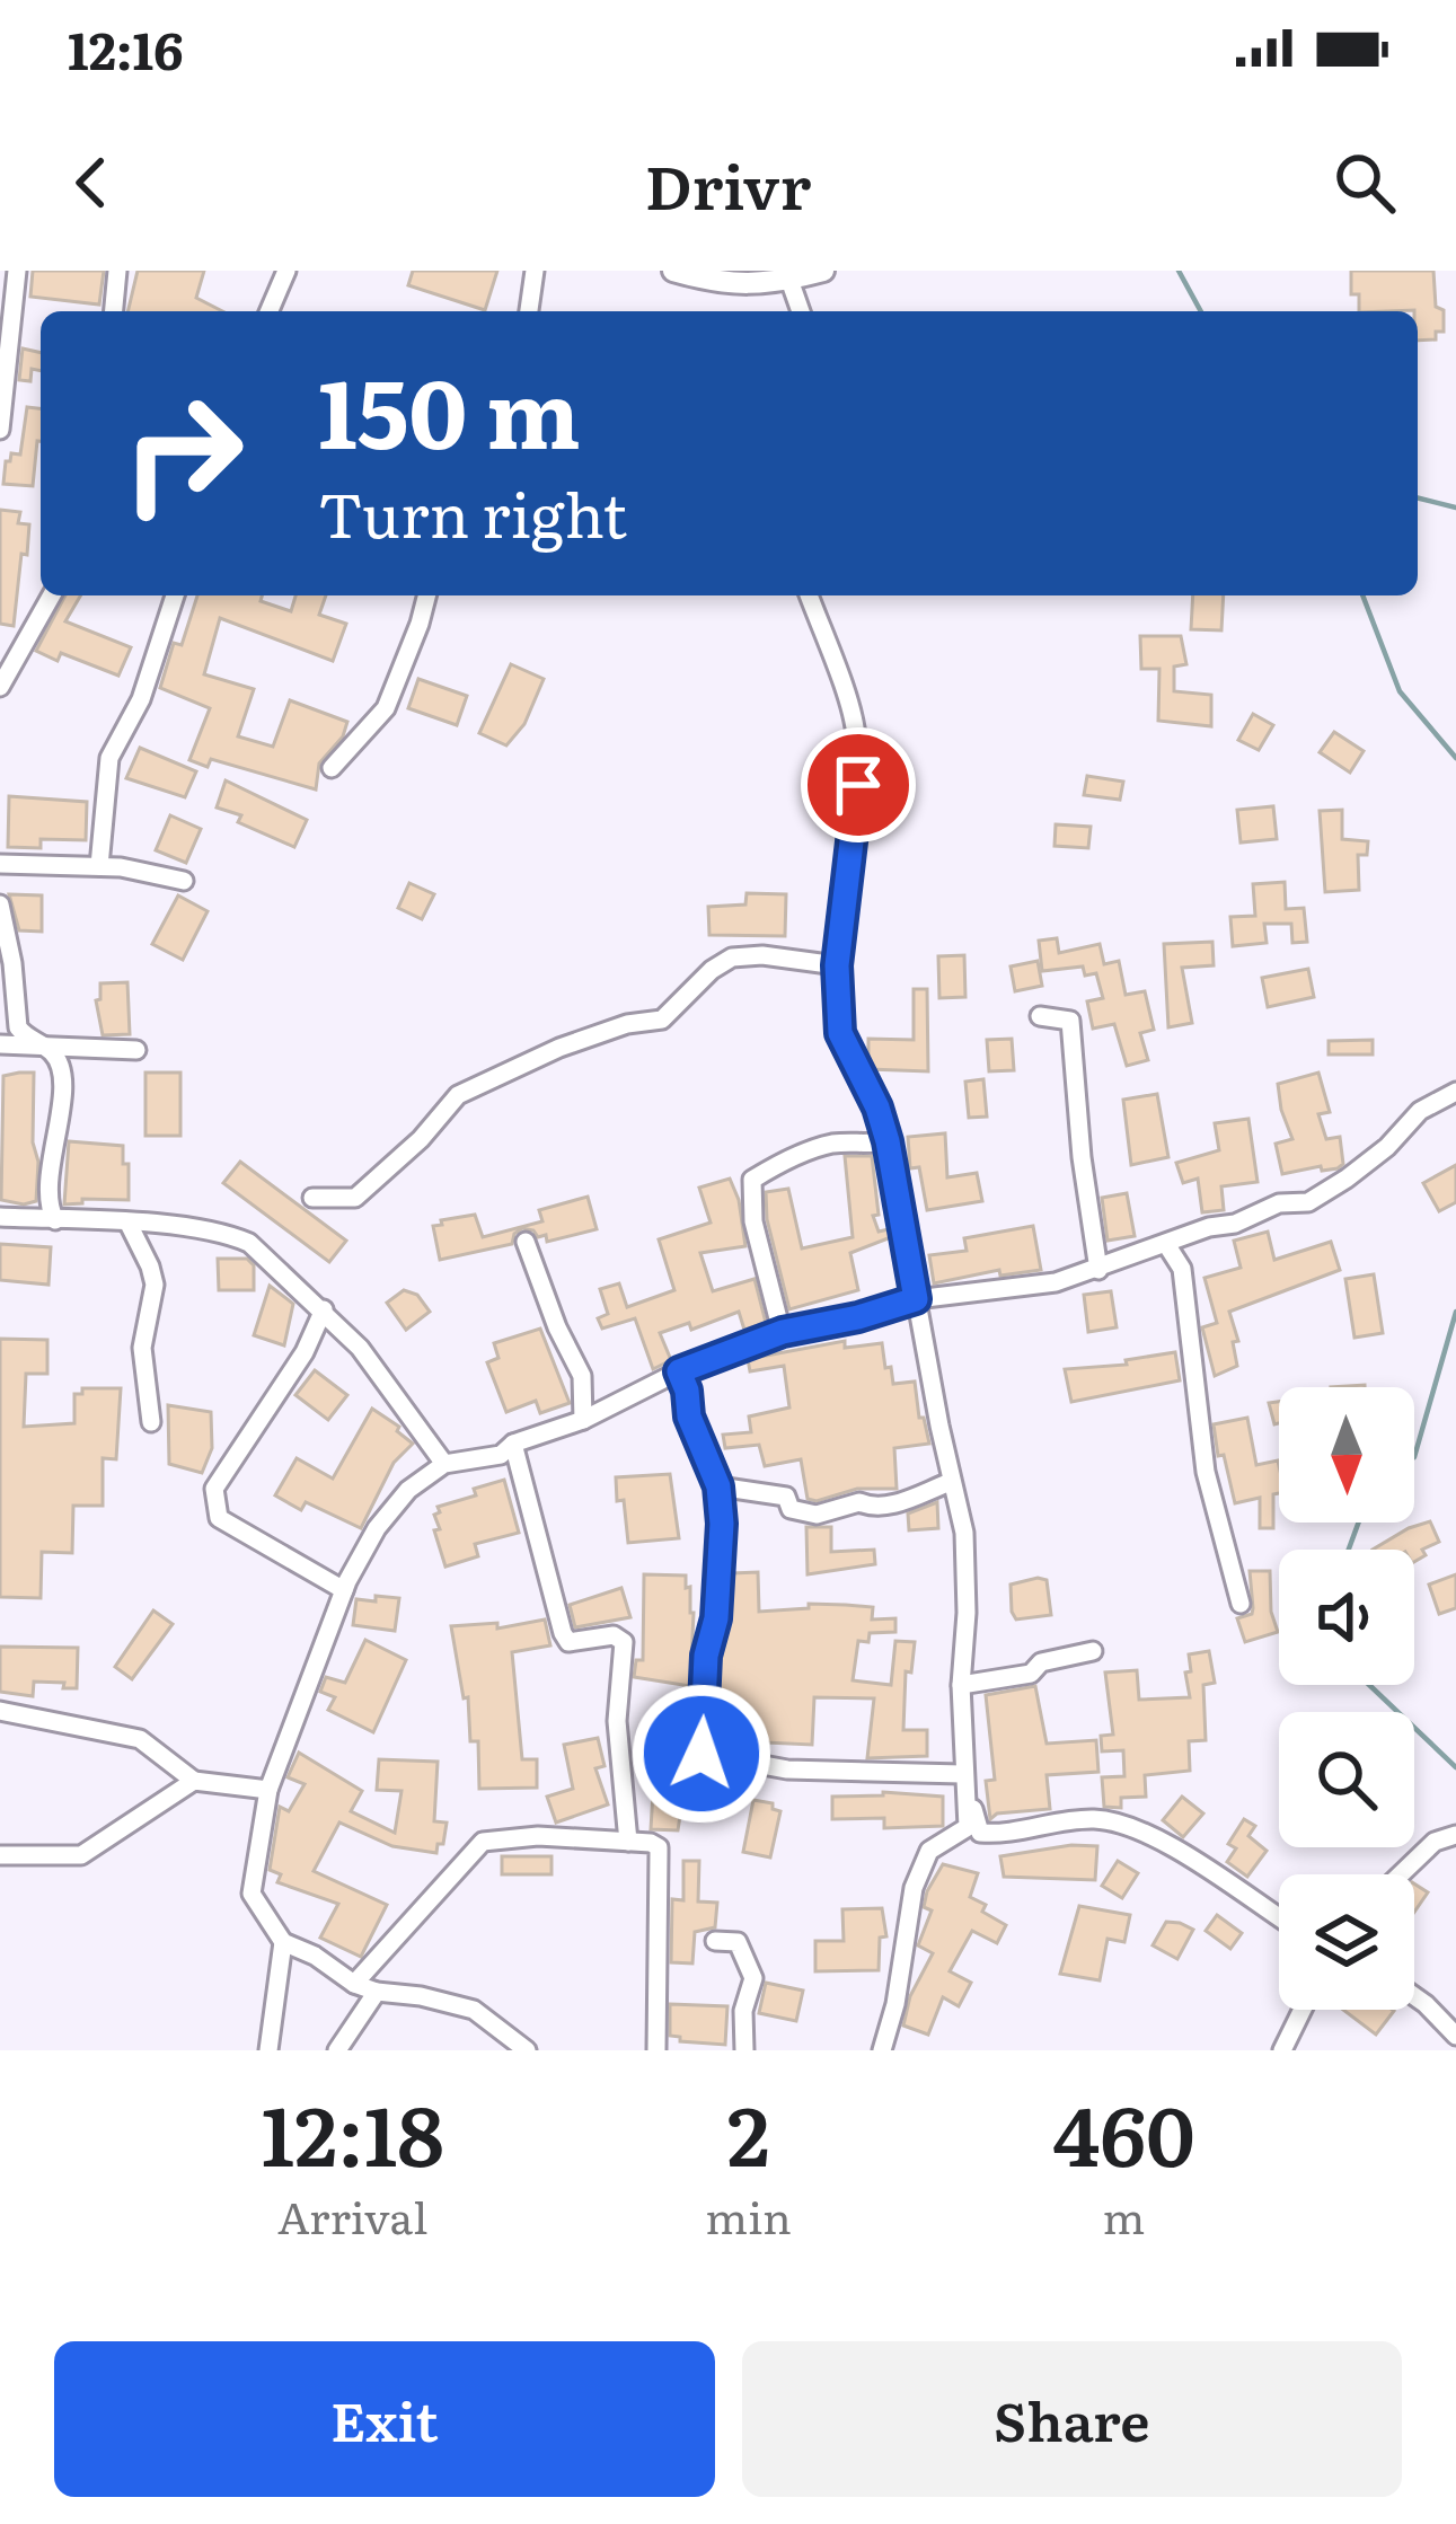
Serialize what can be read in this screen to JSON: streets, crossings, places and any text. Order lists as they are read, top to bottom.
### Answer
{
  "north": "bottom",
  "page": {
    "status": "12:16",
    "header": "Drivr",
    "turn": ["150 m", "Turn right"],
    "eta": [
      "12:18",
      "Arrival",
      "2",
      "min",
      "460",
      "m"
    ],
    "buttons": ["Exit", "Share"]
  }
}
